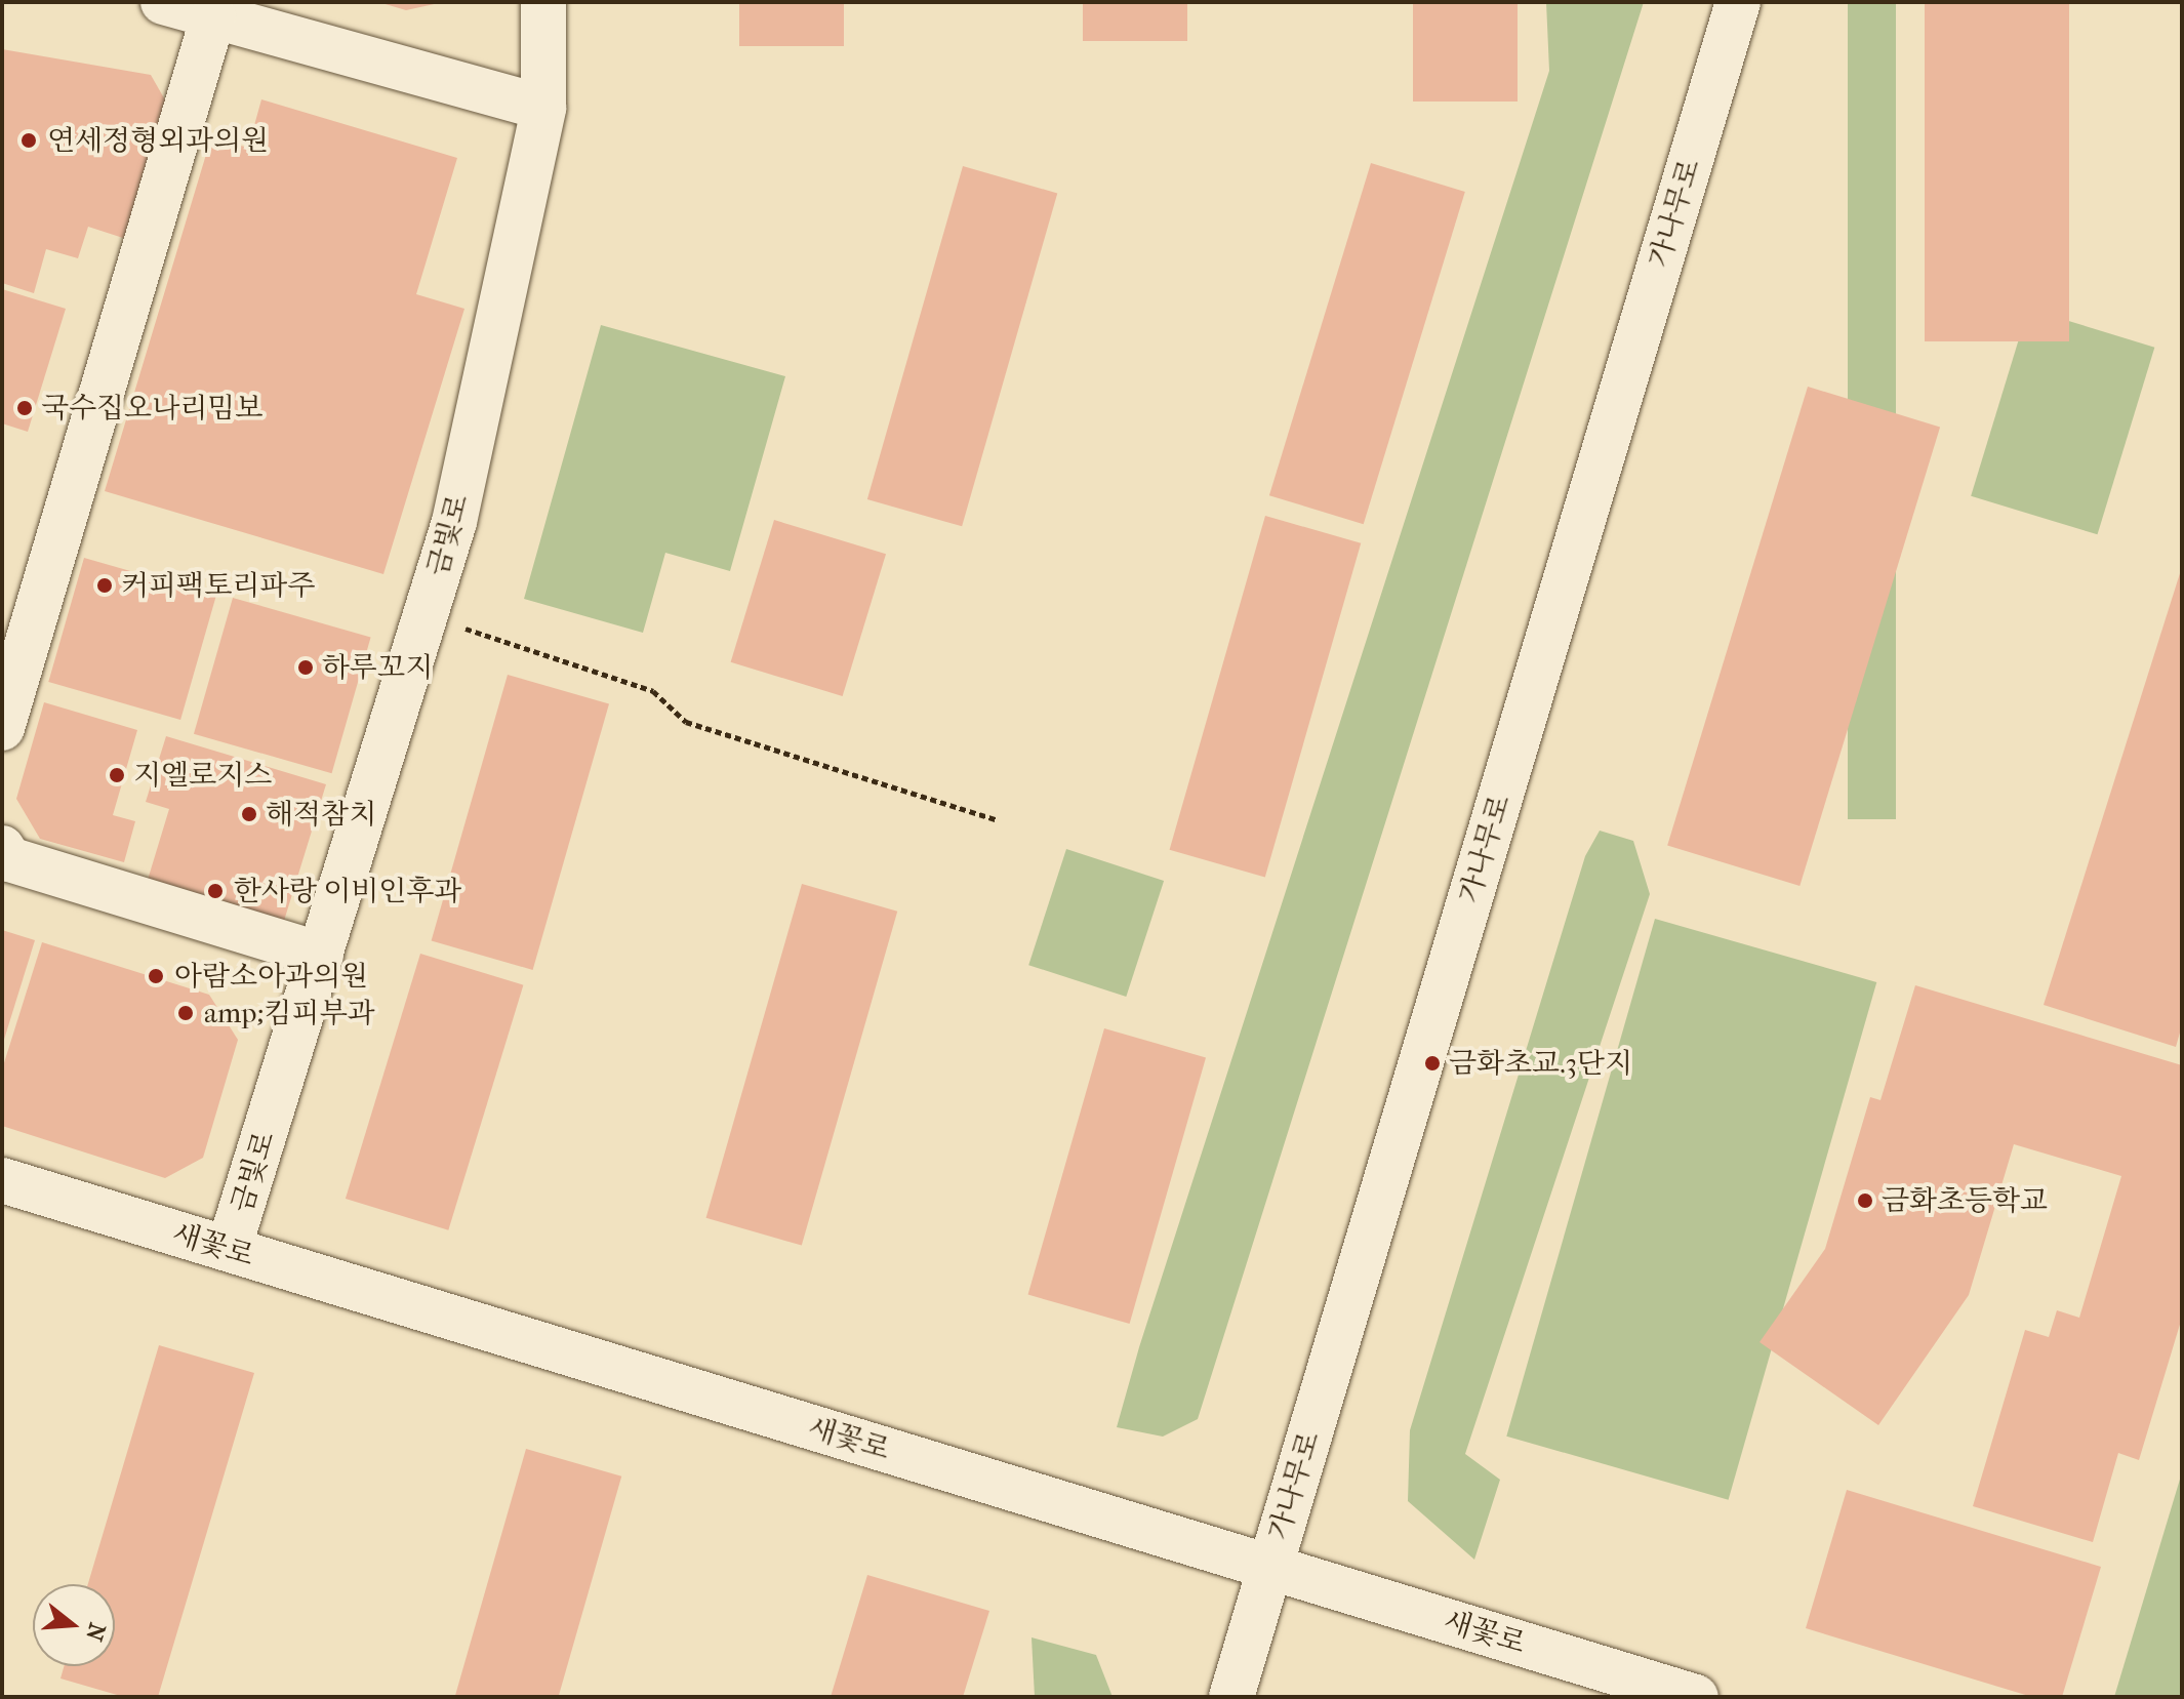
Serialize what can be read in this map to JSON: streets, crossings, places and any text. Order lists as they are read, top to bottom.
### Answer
{
  "streets": {
    "street": ["가나무로", "금빛로", "새꽃로"]
  },
  "crossings": [
    ["가나무로", "새꽃로"],
    ["금빛로", "새꽃로"]
  ],
  "places": [
    "연세정형외과의원",
    "국수집오나리밈보",
    "커피팩토리파주",
    "하루꼬지",
    "지엘로지스",
    "해적참치",
    "한사랑 이비인후과",
    "아람소아과의원",
    "amp;킴피부과",
    "금화초교.3단지",
    "금화초등학교"
  ],
  "north": "right"
}
